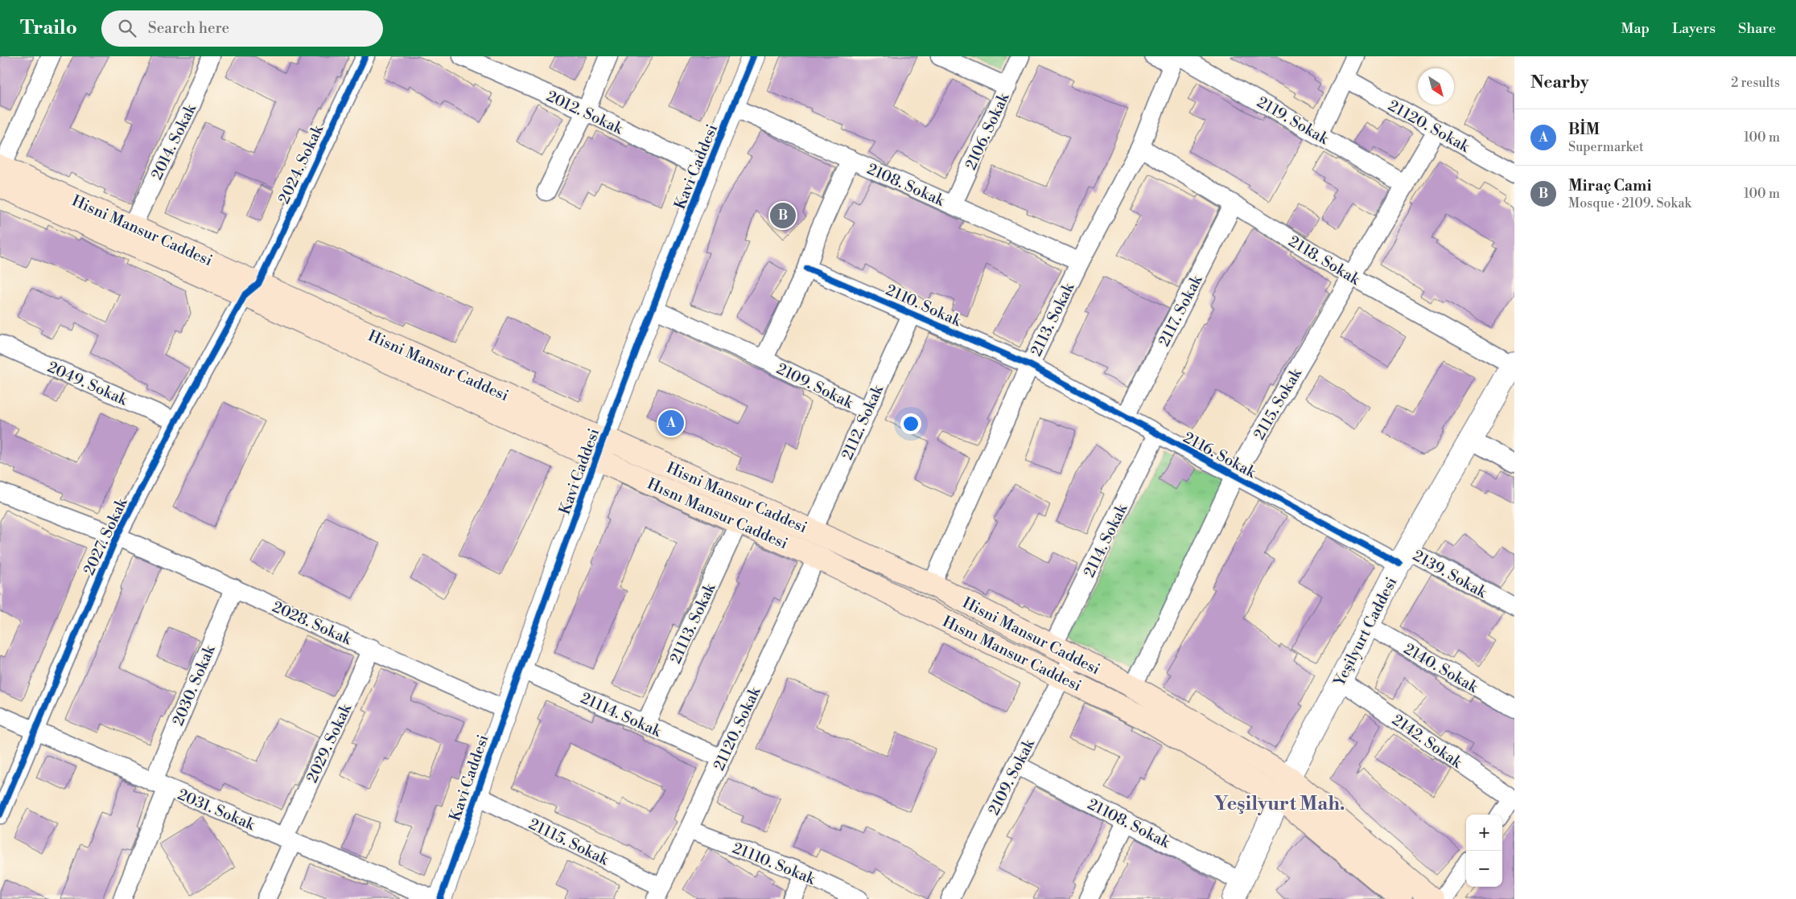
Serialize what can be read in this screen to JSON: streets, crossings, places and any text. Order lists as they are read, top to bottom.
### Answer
{
  "streets": {
    "main road": ["Hisni Mansur Caddesi", "Hısnı Mansur Caddesi"],
    "street": [
      "2012. Sokak",
      "2119. Sokak",
      "21120. Sokak",
      "2106. Sokak",
      "2014. Sokak",
      "2024. Sokak",
      "Kavi Caddesi",
      "2108. Sokak",
      "2118. Sokak",
      "2110. Sokak",
      "2117. Sokak",
      "2113. Sokak",
      "2049. Sokak",
      "2109. Sokak",
      "2115. Sokak",
      "2112. Sokak",
      "2116. Sokak",
      "2027. Sokak",
      "2114. Sokak",
      "2139. Sokak",
      "2028. Sokak",
      "21113. Sokak",
      "Yeşilyurt Caddesi",
      "2140. Sokak",
      "2030. Sokak",
      "21114. Sokak",
      "2142. Sokak",
      "2029. Sokak",
      "2031. Sokak",
      "21108. Sokak",
      "21115. Sokak",
      "21110. Sokak"
    ]
  },
  "crossings": [
    ["2012. Sokak", "Kavi Caddesi"],
    ["2119. Sokak", "2113. Sokak"],
    ["2119. Sokak", "2115. Sokak"],
    ["21120. Sokak", "2115. Sokak"],
    ["21120. Sokak", "Hısnı Mansur Caddesi"],
    ["21120. Sokak", "21114. Sokak"],
    ["21120. Sokak", "21115. Sokak"],
    ["21120. Sokak", "21110. Sokak"],
    ["2106. Sokak", "2108. Sokak"],
    ["2014. Sokak", "Hisni Mansur Caddesi"],
    ["2024. Sokak", "Hisni Mansur Caddesi"],
    ["2024. Sokak", "2027. Sokak"],
    ["Kavi Caddesi", "2108. Sokak"],
    ["Kavi Caddesi", "Hisni Mansur Caddesi"],
    ["Kavi Caddesi", "Hısnı Mansur Caddesi"],
    ["Kavi Caddesi", "2028. Sokak"],
    ["Kavi Caddesi", "21114. Sokak"],
    ["Kavi Caddesi", "21115. Sokak"],
    ["2108. Sokak", "2113. Sokak"],
    ["2108. Sokak", "2109. Sokak"],
    ["Hisni Mansur Caddesi", "2113. Sokak"],
    ["Hisni Mansur Caddesi", "2109. Sokak"],
    ["Hisni Mansur Caddesi", "2115. Sokak"],
    ["Hisni Mansur Caddesi", "2112. Sokak"],
    ["Hisni Mansur Caddesi", "Hısnı Mansur Caddesi"],
    ["Hisni Mansur Caddesi", "2027. Sokak"],
    ["Hisni Mansur Caddesi", "2114. Sokak"],
    ["Hisni Mansur Caddesi", "Yeşilyurt Caddesi"],
    ["2118. Sokak", "2117. Sokak"],
    ["2118. Sokak", "2113. Sokak"],
    ["2118. Sokak", "2115. Sokak"],
    ["2118. Sokak", "Yeşilyurt Caddesi"],
    ["2110. Sokak", "2113. Sokak"],
    ["2110. Sokak", "2109. Sokak"],
    ["2110. Sokak", "2112. Sokak"],
    ["2110. Sokak", "2116. Sokak"],
    ["2117. Sokak", "2116. Sokak"],
    ["2113. Sokak", "2116. Sokak"],
    ["2049. Sokak", "2027. Sokak"],
    ["2109. Sokak", "2112. Sokak"],
    ["2109. Sokak", "Hısnı Mansur Caddesi"],
    ["2109. Sokak", "21108. Sokak"],
    ["2115. Sokak", "2116. Sokak"],
    ["2116. Sokak", "2114. Sokak"],
    ["2116. Sokak", "2139. Sokak"],
    ["2116. Sokak", "Yeşilyurt Caddesi"],
    ["Hısnı Mansur Caddesi", "21113. Sokak"],
    ["Hısnı Mansur Caddesi", "Yeşilyurt Caddesi"],
    ["2027. Sokak", "2028. Sokak"],
    ["2027. Sokak", "2031. Sokak"],
    ["2139. Sokak", "Yeşilyurt Caddesi"],
    ["2028. Sokak", "2030. Sokak"],
    ["2028. Sokak", "2029. Sokak"],
    ["21113. Sokak", "21114. Sokak"],
    ["Yeşilyurt Caddesi", "2140. Sokak"],
    ["Yeşilyurt Caddesi", "2142. Sokak"],
    ["Yeşilyurt Caddesi", "21108. Sokak"],
    ["2030. Sokak", "2031. Sokak"],
    ["2029. Sokak", "2031. Sokak"]
  ],
  "districts": ["Yeşilyurt Mah."],
  "north": "bottom right",
  "page": {
    "header": "Trailo",
    "search": "Search here",
    "nav": ["Map", "Layers", "Share"],
    "heading": ["Nearby", "2 results"],
    "list": [
      {
        "mark": "A",
        "name": "BİM",
        "note": "Supermarket",
        "value": "100 m"
      },
      {
        "mark": "B",
        "name": "Miraç Cami",
        "note": "Mosque · 2109. Sokak",
        "value": "100 m"
      }
    ],
    "pins": ["B", "A"],
    "map_buttons": ["+", "−"]
  }
}
